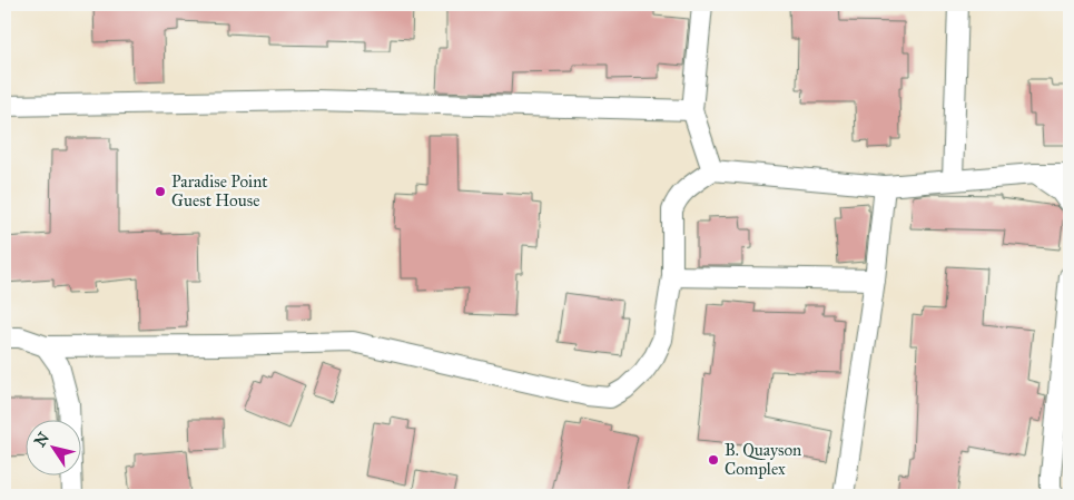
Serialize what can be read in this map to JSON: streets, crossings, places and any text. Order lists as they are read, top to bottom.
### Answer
{
  "places": ["Paradise Point Guest House", "B. Quayson Complex"],
  "north": "top left"
}
